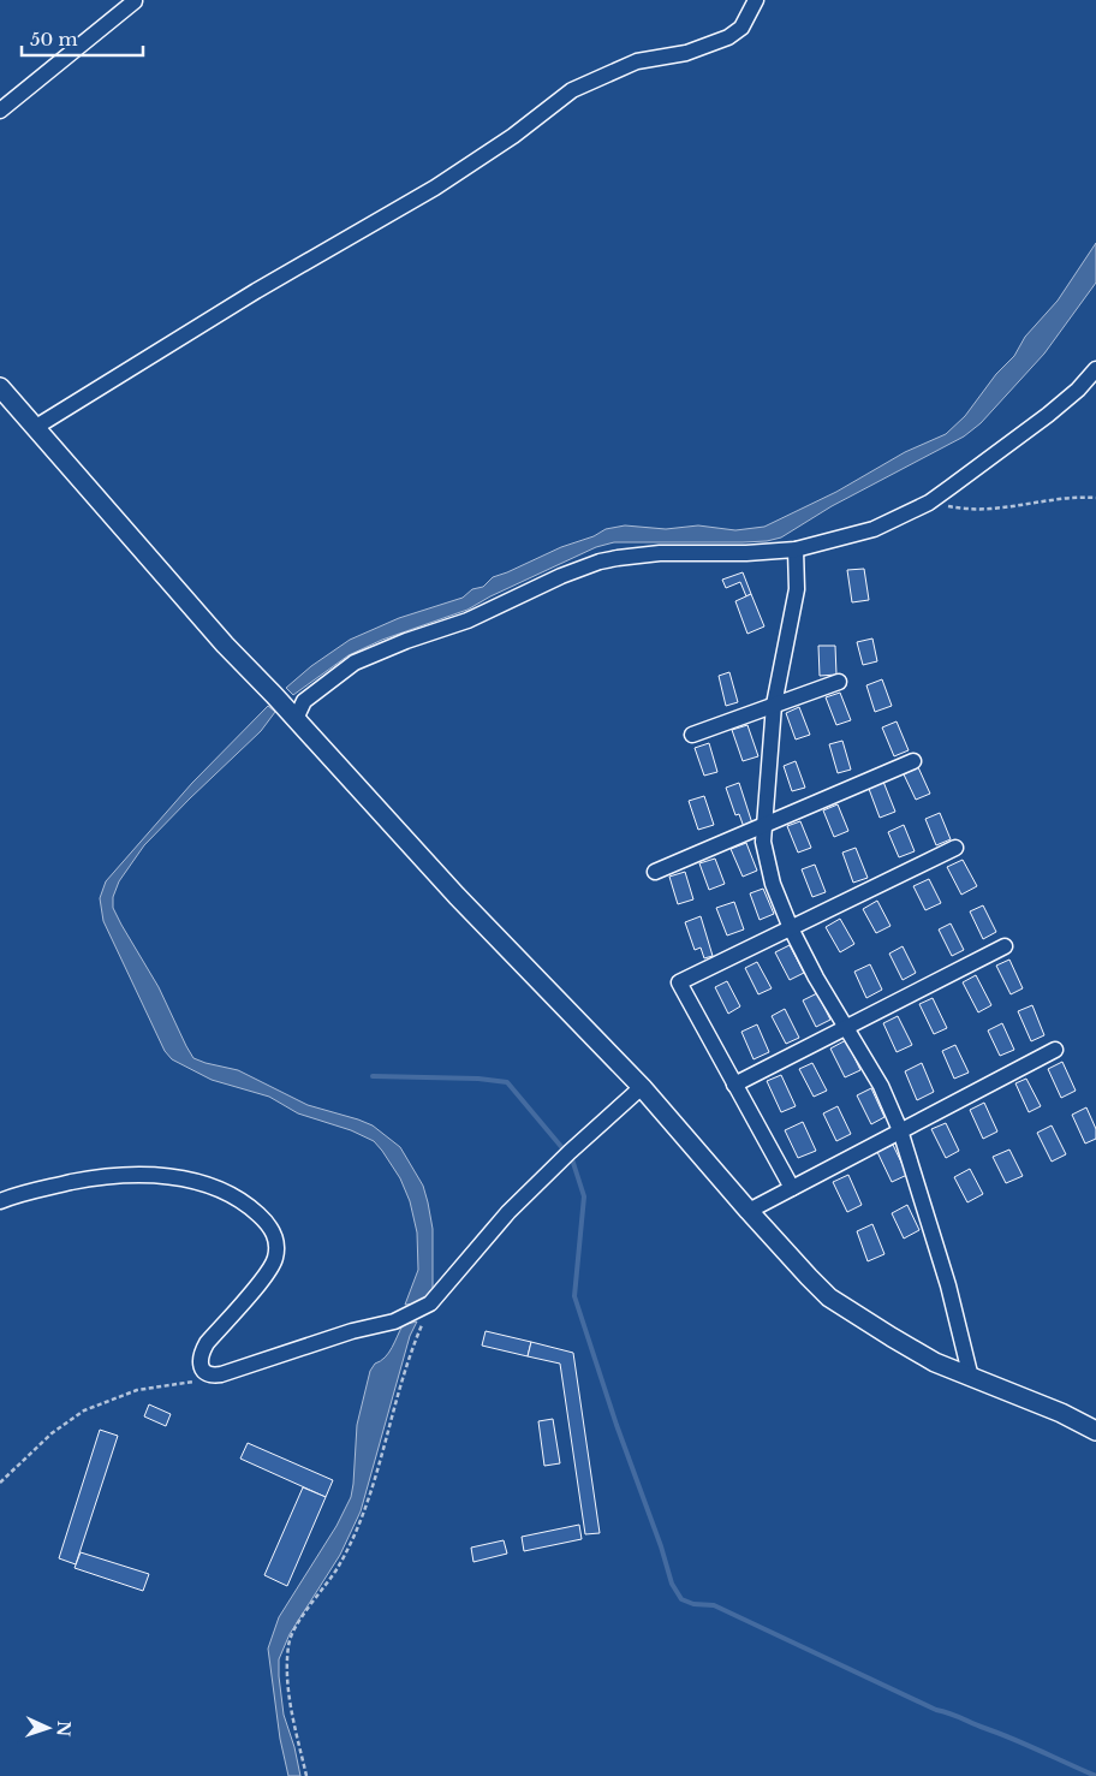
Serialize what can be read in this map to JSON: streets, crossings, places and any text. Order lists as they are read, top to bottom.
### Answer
{
  "scale_bar": "50 m",
  "north": "right"
}
